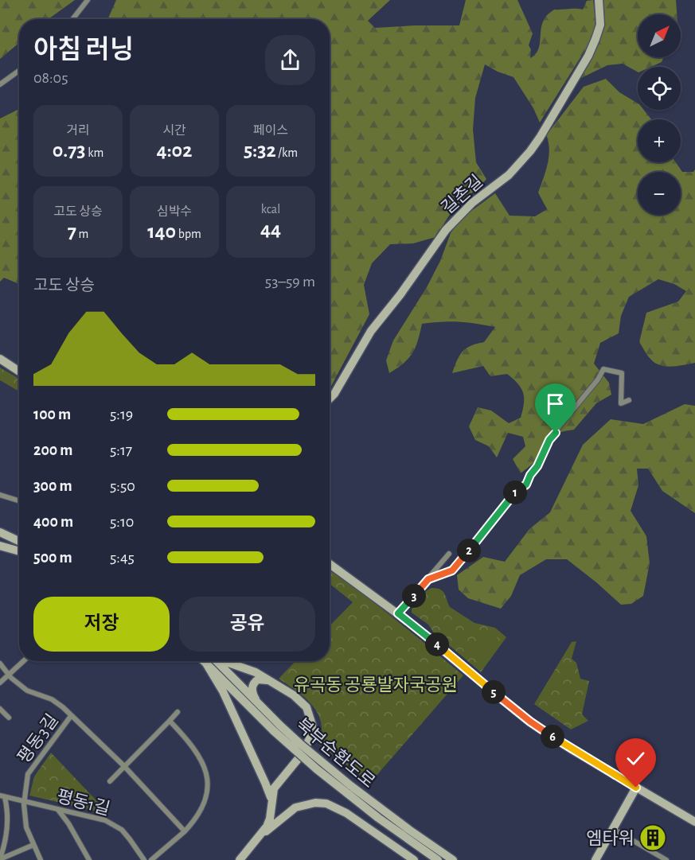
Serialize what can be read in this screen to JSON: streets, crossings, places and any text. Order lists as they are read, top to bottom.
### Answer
{
  "streets": {
    "main road": ["길촌길", "북부순환도로"],
    "street": ["평동3길", "평동1길"]
  },
  "crossings": [
    ["평동3길", "평동1길"]
  ],
  "parks": ["유곡동 공룡발자국공원"],
  "places": {
    "building": ["엠타워"]
  },
  "north": "top right",
  "page": {
    "map_buttons": ["+", "−"],
    "heading": ["아침 러닝", "08:05"],
    "stats": [
      ["거리", "0.73 km"],
      ["시간", "4:02"],
      ["페이스", "5:32 /km"],
      ["고도 상승", "7 m"],
      ["심박수", "140 bpm"],
      ["kcal", "44"]
    ],
    "chart": ["고도 상승", "53–59 m"],
    "list": [
      {
        "name": "100 m",
        "note": "5:19"
      },
      {
        "name": "200 m",
        "note": "5:17"
      },
      {
        "name": "300 m",
        "note": "5:50"
      },
      {
        "name": "400 m",
        "note": "5:10"
      },
      {
        "name": "500 m",
        "note": "5:45"
      }
    ],
    "pins": [
      "1",
      "2",
      "3",
      "4",
      "5",
      "6"
    ],
    "buttons": ["저장", "공유"]
  }
}
